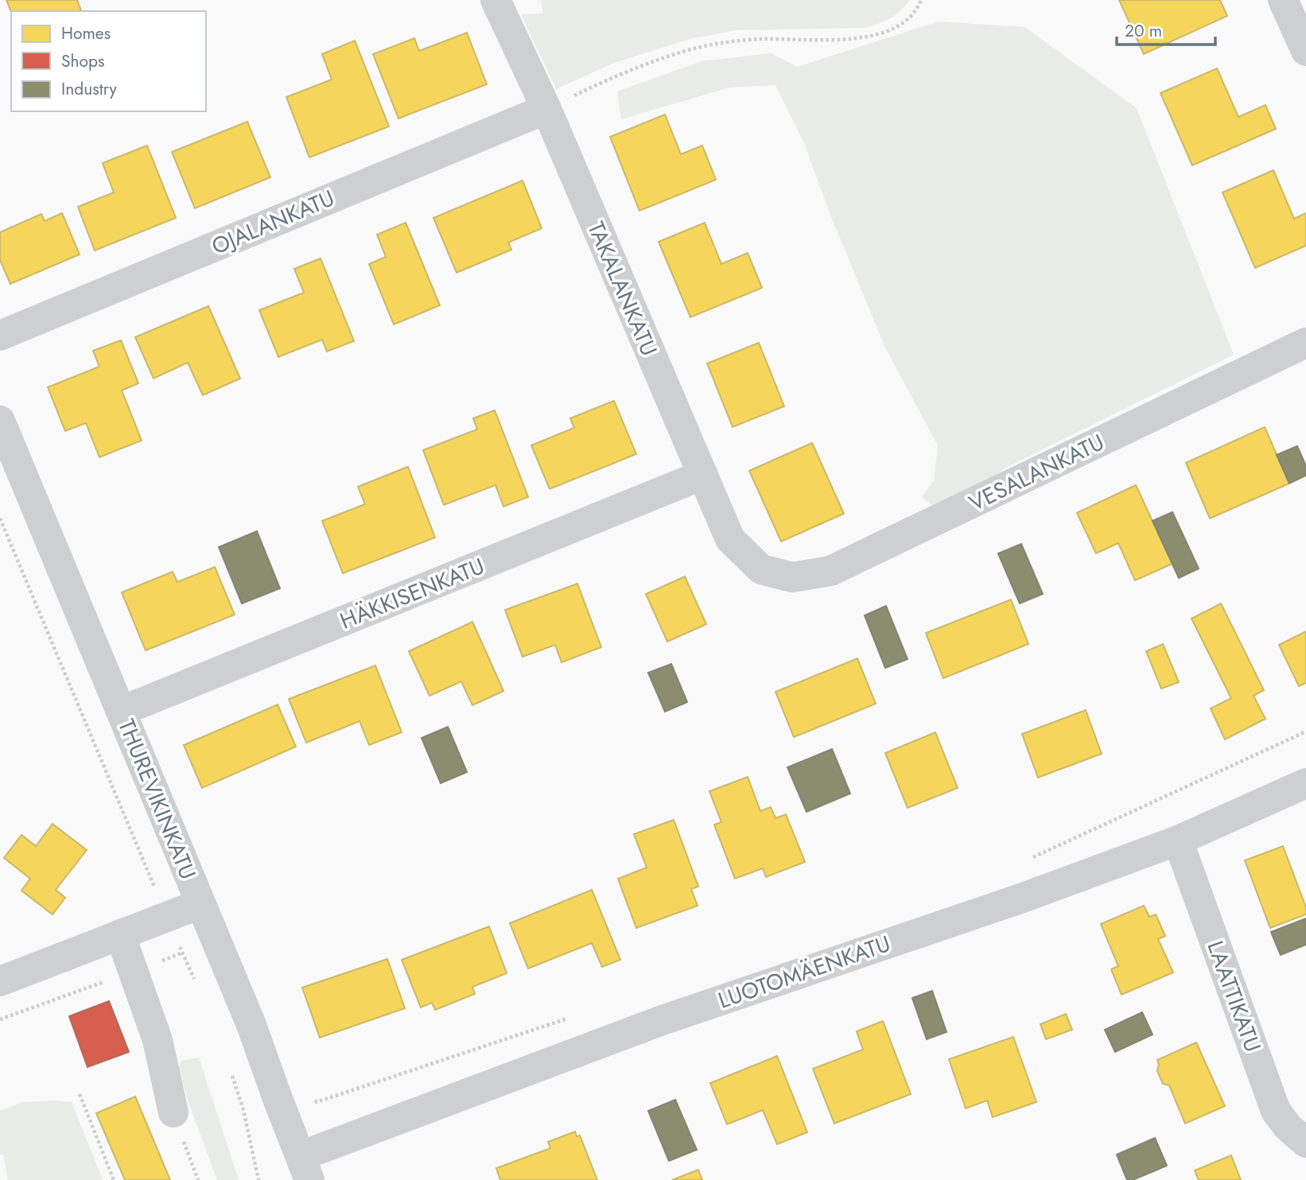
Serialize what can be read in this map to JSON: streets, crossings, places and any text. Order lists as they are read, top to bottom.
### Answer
{
  "streets": {
    "street": [
      "OJALANKATU",
      "TAKALANKATU",
      "VESALANKATU",
      "HÄKKISENKATU",
      "THUREVIKINKATU",
      "LUOTOMÄENKATU",
      "LAATTIKATU"
    ]
  },
  "crossings": [
    ["OJALANKATU", "TAKALANKATU"],
    ["TAKALANKATU", "VESALANKATU"],
    ["TAKALANKATU", "HÄKKISENKATU"],
    ["HÄKKISENKATU", "THUREVIKINKATU"],
    ["THUREVIKINKATU", "LUOTOMÄENKATU"],
    ["LUOTOMÄENKATU", "LAATTIKATU"]
  ],
  "legend": ["Homes", "Shops", "Industry"],
  "scale_bar": "20 m"
}
